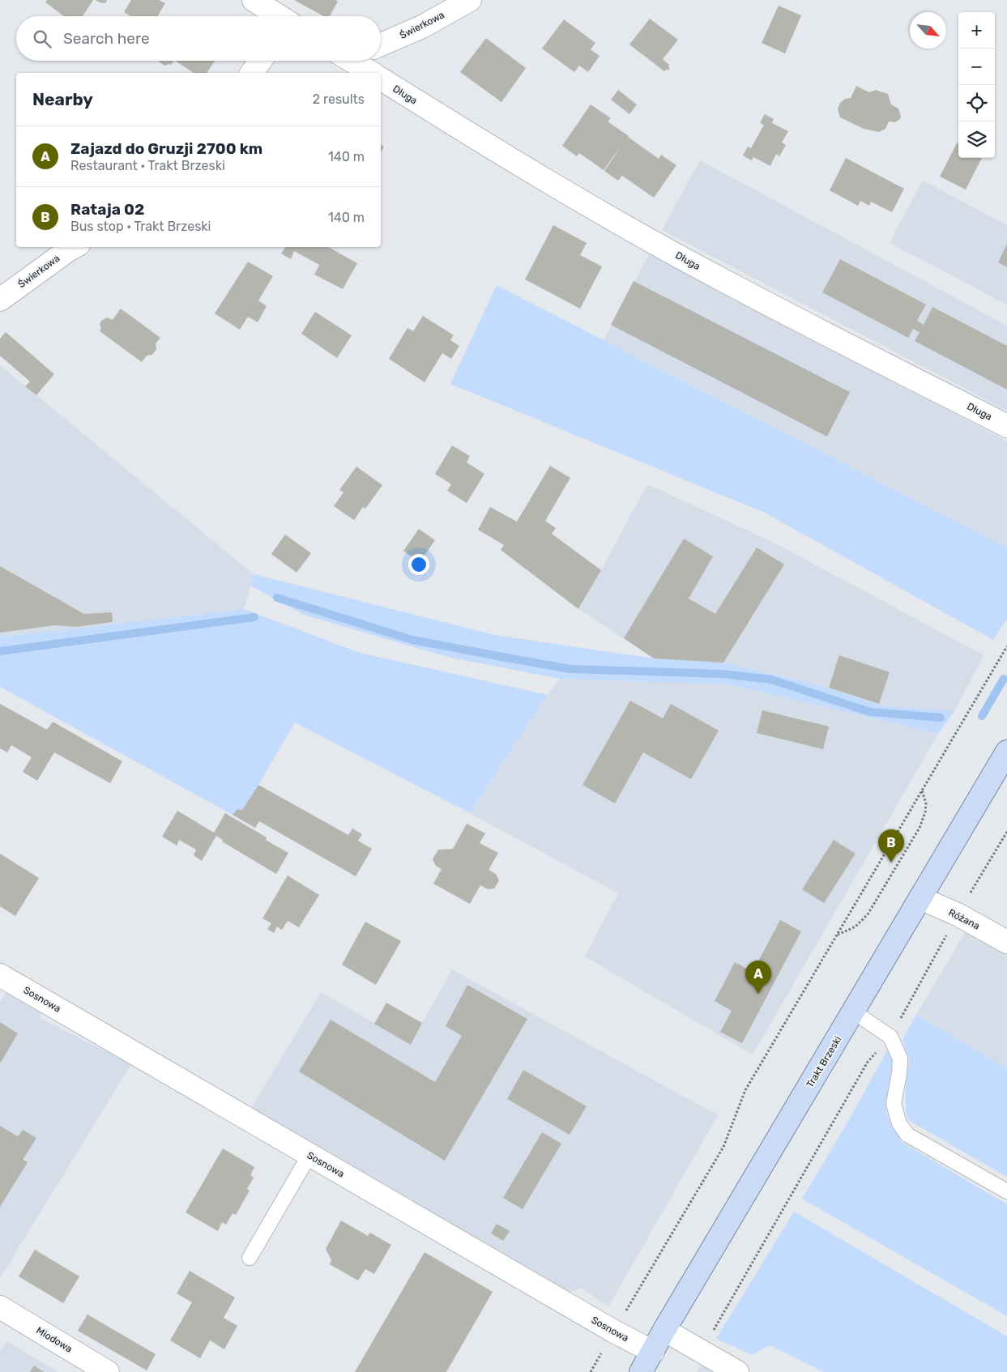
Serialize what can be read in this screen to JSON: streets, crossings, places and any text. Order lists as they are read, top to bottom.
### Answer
{
  "streets": {
    "main road": ["Trakt Brzeski"],
    "street": [
      "Świerkowa",
      "Długa",
      "Różana",
      "Sosnowa",
      "Miodowa"
    ]
  },
  "crossings": [
    ["Różana", "Trakt Brzeski"],
    ["Sosnowa", "Trakt Brzeski"]
  ],
  "north": "bottom right",
  "page": {
    "map_buttons": ["+", "−"],
    "search": "Search here",
    "heading": ["Nearby", "2 results"],
    "list": [
      {
        "mark": "A",
        "name": "Zajazd do Gruzji 2700 km",
        "note": "Restaurant · Trakt Brzeski",
        "value": "140 m"
      },
      {
        "mark": "B",
        "name": "Rataja 02",
        "note": "Bus stop · Trakt Brzeski",
        "value": "140 m"
      }
    ],
    "pins": ["B", "A"]
  }
}
